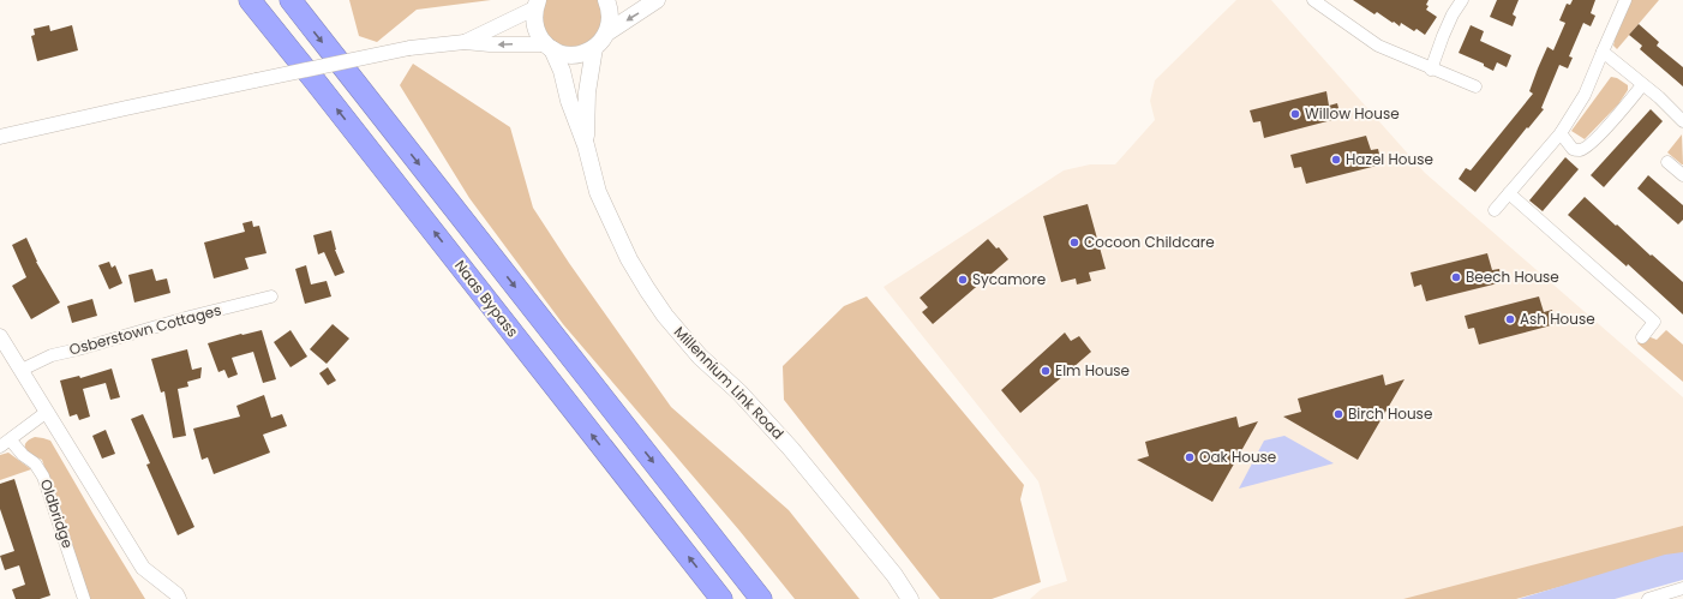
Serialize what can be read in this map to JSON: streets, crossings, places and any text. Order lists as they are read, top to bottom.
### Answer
{
  "streets": {
    "highway": ["Naas Bypass"],
    "main road": ["Millennium Link Road"],
    "street": ["Osberstown Cottages", "Oldbridge"]
  },
  "places": [
    "Willow House",
    "Hazel House",
    "Cocoon Childcare",
    "Beech House",
    "Sycamore",
    "Ash House",
    "Elm House",
    "Birch House",
    "Oak House"
  ]
}
